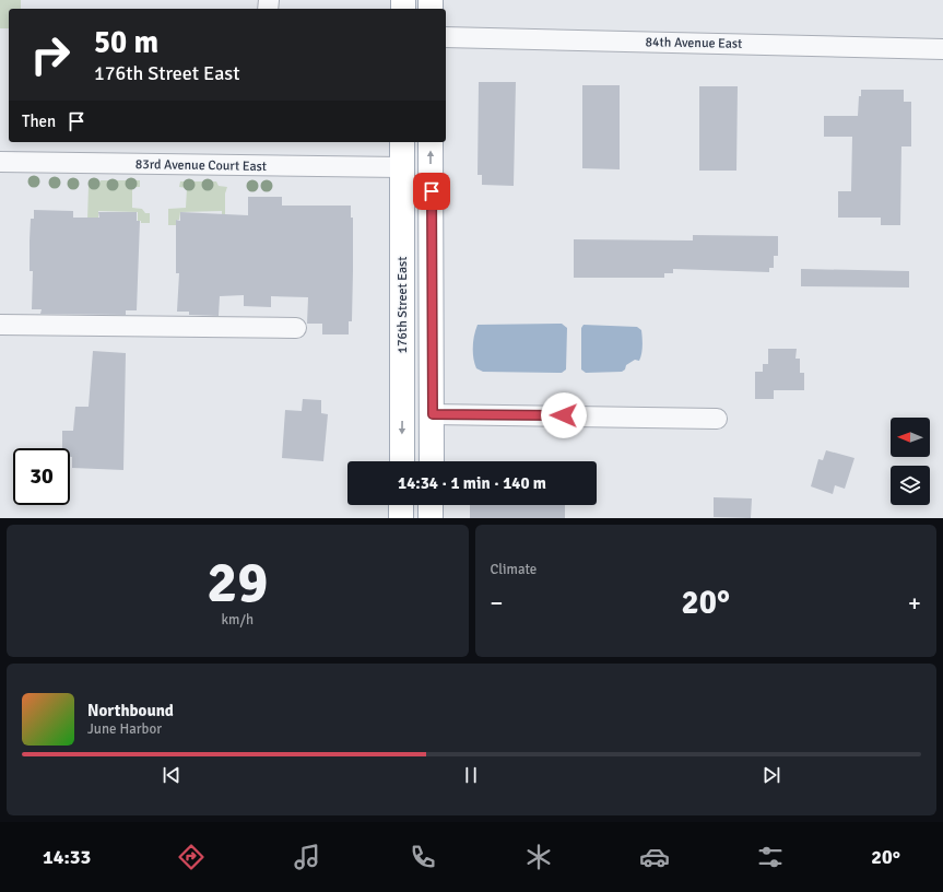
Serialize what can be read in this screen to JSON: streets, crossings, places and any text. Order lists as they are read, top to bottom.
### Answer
{
  "streets": {
    "main road": ["176th Street East"],
    "street": ["84th Avenue East", "83rd Avenue Court East"]
  },
  "crossings": [
    ["83rd Avenue Court East", "176th Street East"]
  ],
  "north": "left",
  "page": {
    "turn": ["50 m", "176th Street East"],
    "then": "Then",
    "limit": "30",
    "trip": "14:34 · 1 min · 140 m",
    "tile": [
      ["29", "km/h"],
      "Climate"
    ],
    "heat": ["−", "20°", "+"],
    "song": ["Northbound", "June Harbor"],
    "tabs": ["14:33", "20°"]
  }
}
